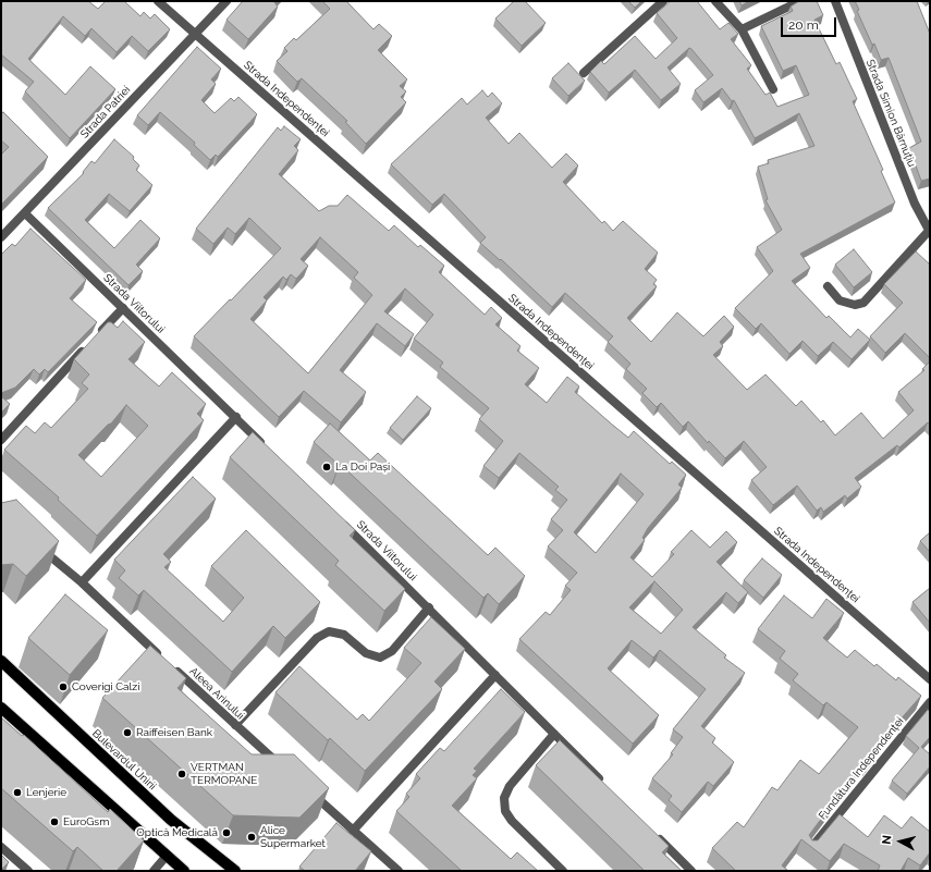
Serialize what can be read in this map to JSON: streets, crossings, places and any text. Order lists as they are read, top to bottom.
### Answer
{
  "streets": {
    "main road": ["Bulevardul Unirii"],
    "street": [
      "Strada Independenței",
      "Strada Patriei",
      "Strada Simion Bărnuțiu",
      "Strada Viitorului",
      "Aleea Arinului",
      "Fundătura Independenței"
    ]
  },
  "crossings": [
    ["Strada Independenței", "Strada Patriei"],
    ["Strada Patriei", "Strada Viitorului"]
  ],
  "places": [
    "La Doi Pași",
    "Coverigi Calzi",
    "Raiffeisen Bank",
    "VERTMAN TERMOPANE",
    "Lenjerie",
    "EuroGsm",
    "Optică Medicală",
    "Alice Supermarket"
  ],
  "scale_bar": "20 m",
  "north": "left"
}
